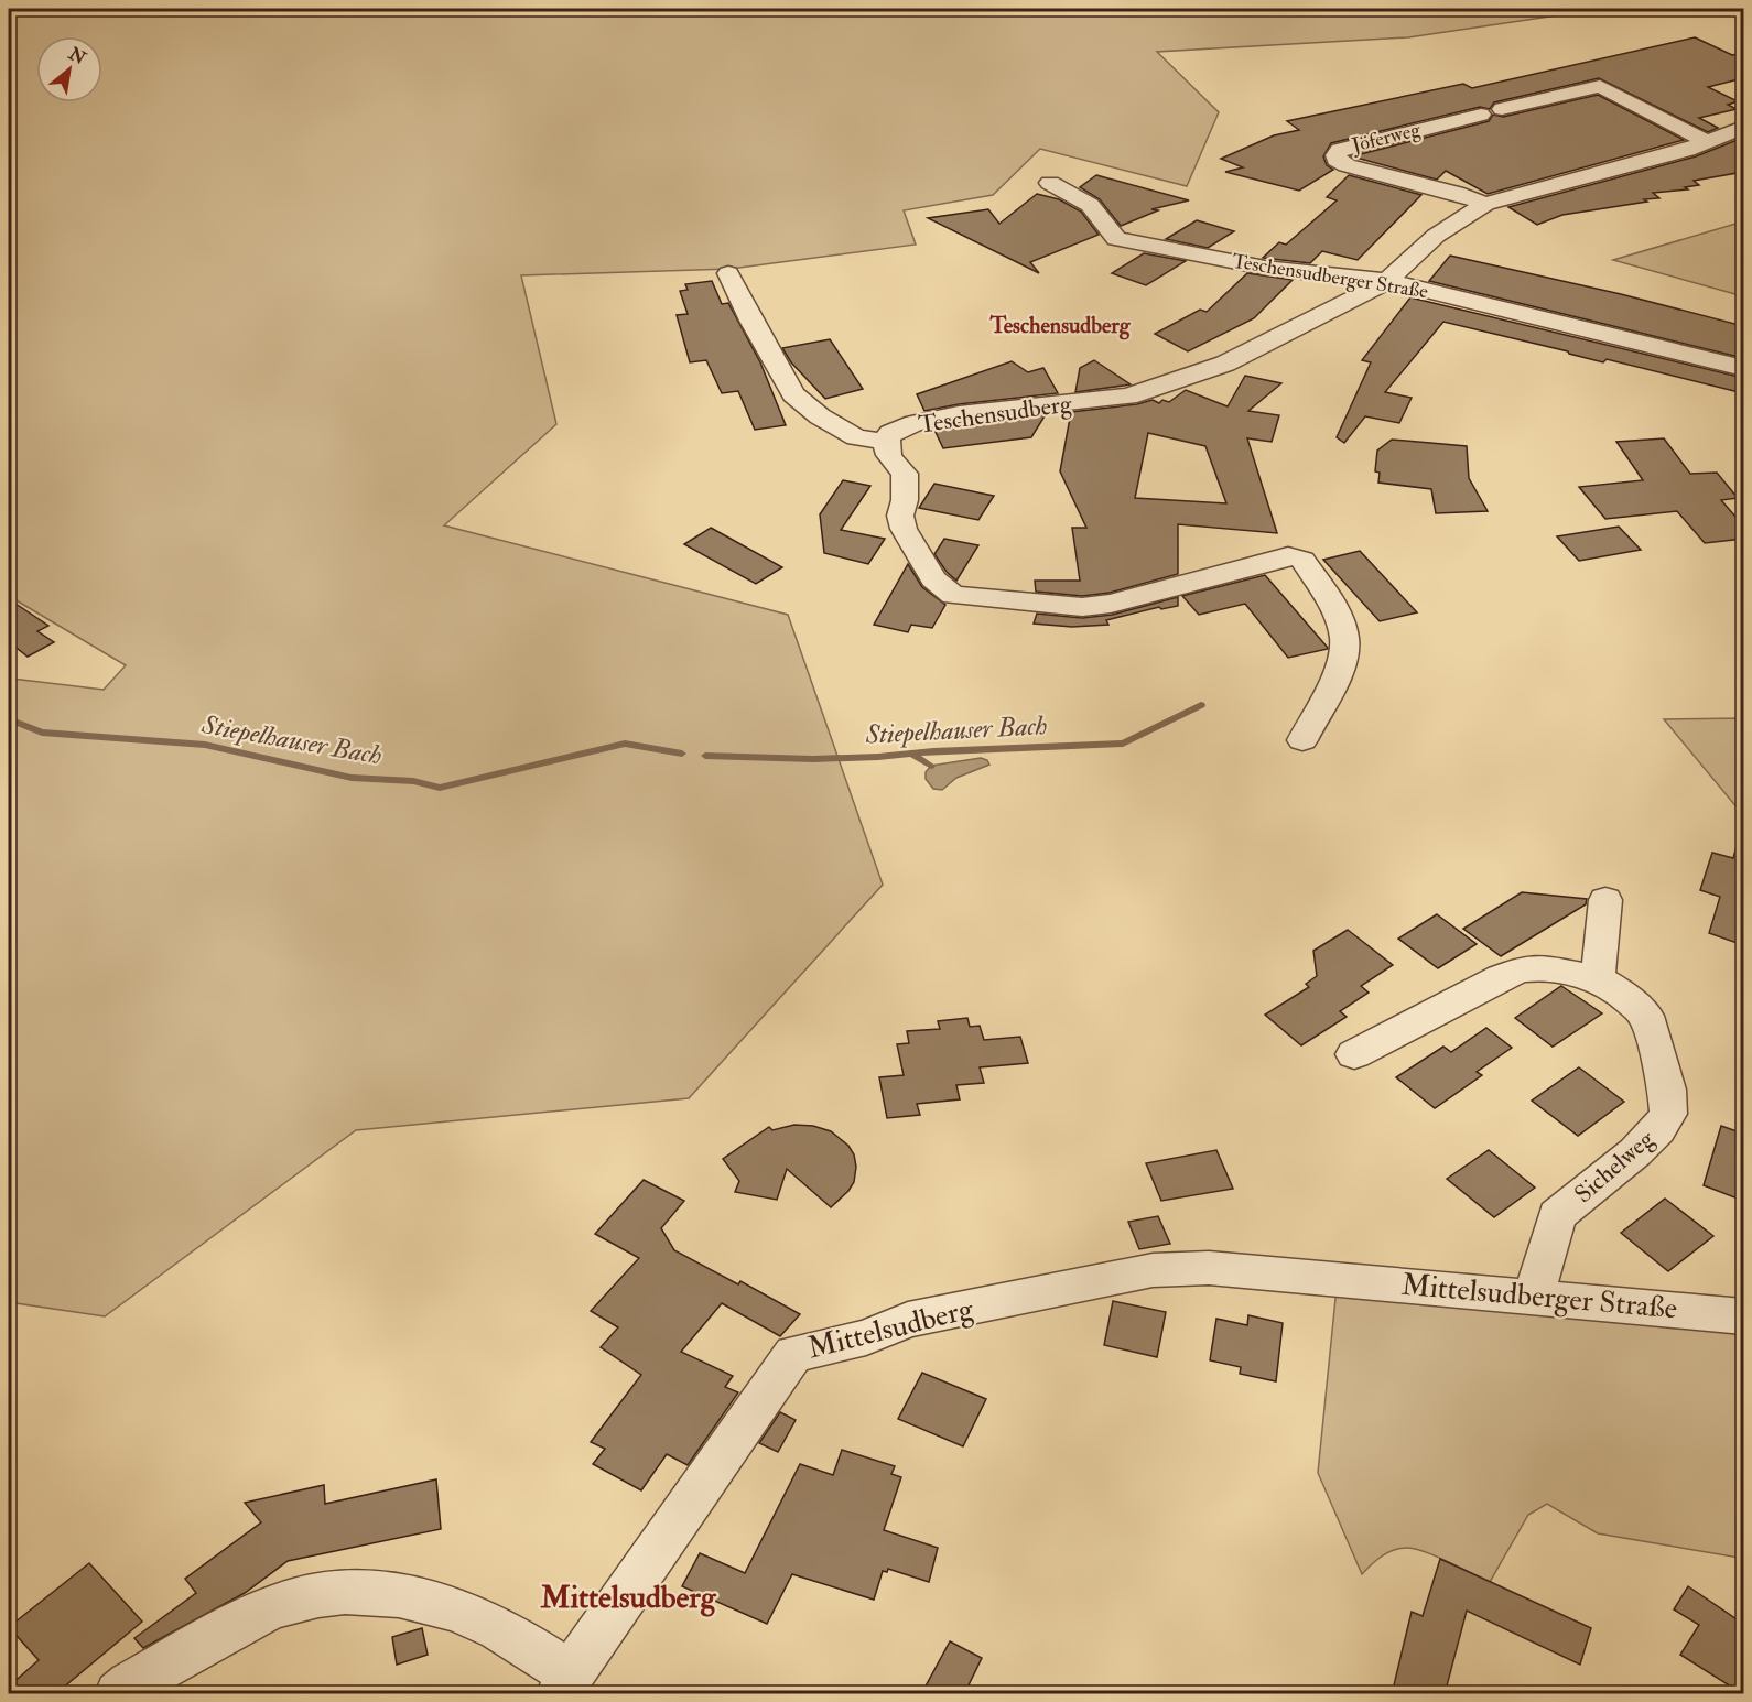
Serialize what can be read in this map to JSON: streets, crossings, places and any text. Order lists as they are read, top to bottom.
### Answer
{
  "streets": {
    "street": [
      "Jöferweg",
      "Teschensudberger Straße",
      "Teschensudberg",
      "Sichelweg",
      "Mittelsudberger Straße",
      "Mittelsudberg"
    ]
  },
  "crossings": [
    ["Teschensudberger Straße", "Teschensudberg"],
    ["Sichelweg", "Mittelsudberger Straße"],
    ["Mittelsudberger Straße", "Mittelsudberg"]
  ],
  "districts": ["Teschensudberg", "Mittelsudberg"],
  "water": ["Stiepelhauser Bach"],
  "north": "top right"
}
